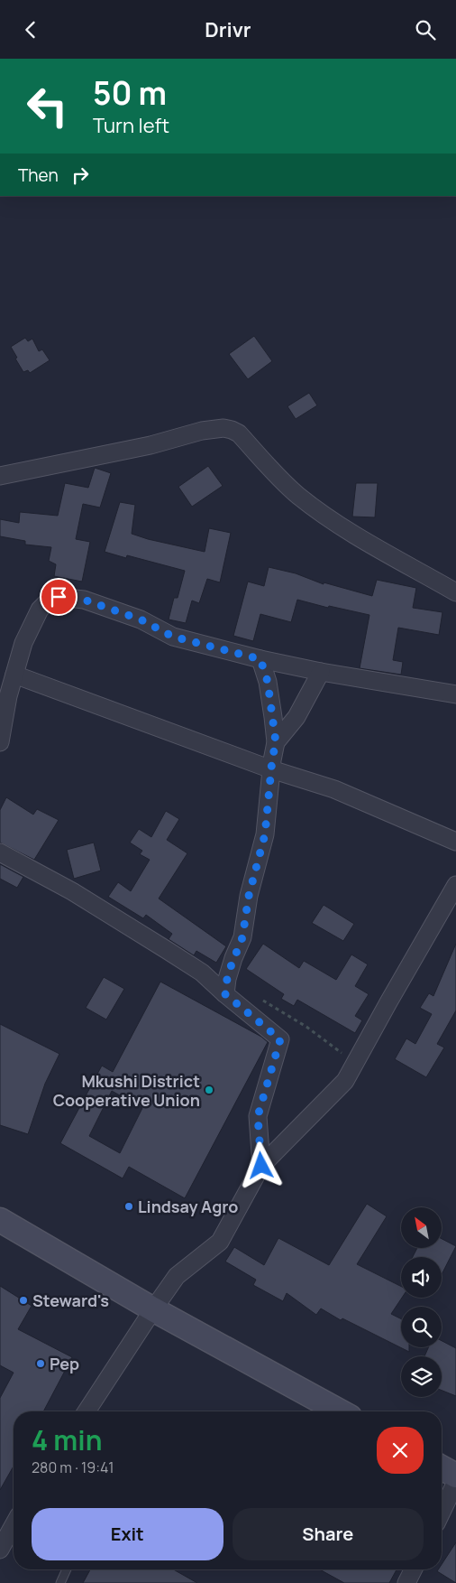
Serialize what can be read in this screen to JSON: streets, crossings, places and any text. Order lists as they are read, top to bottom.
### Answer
{
  "places": [
    "Mkushi District Cooperative Union",
    "Lindsay Agro",
    "Steward's",
    "Pep"
  ],
  "north": "top left",
  "page": {
    "header": "Drivr",
    "turn": ["50 m", "Turn left"],
    "then": "Then",
    "heading": ["4 min", "280 m · 19:41"],
    "buttons": ["Exit", "Share"]
  }
}
